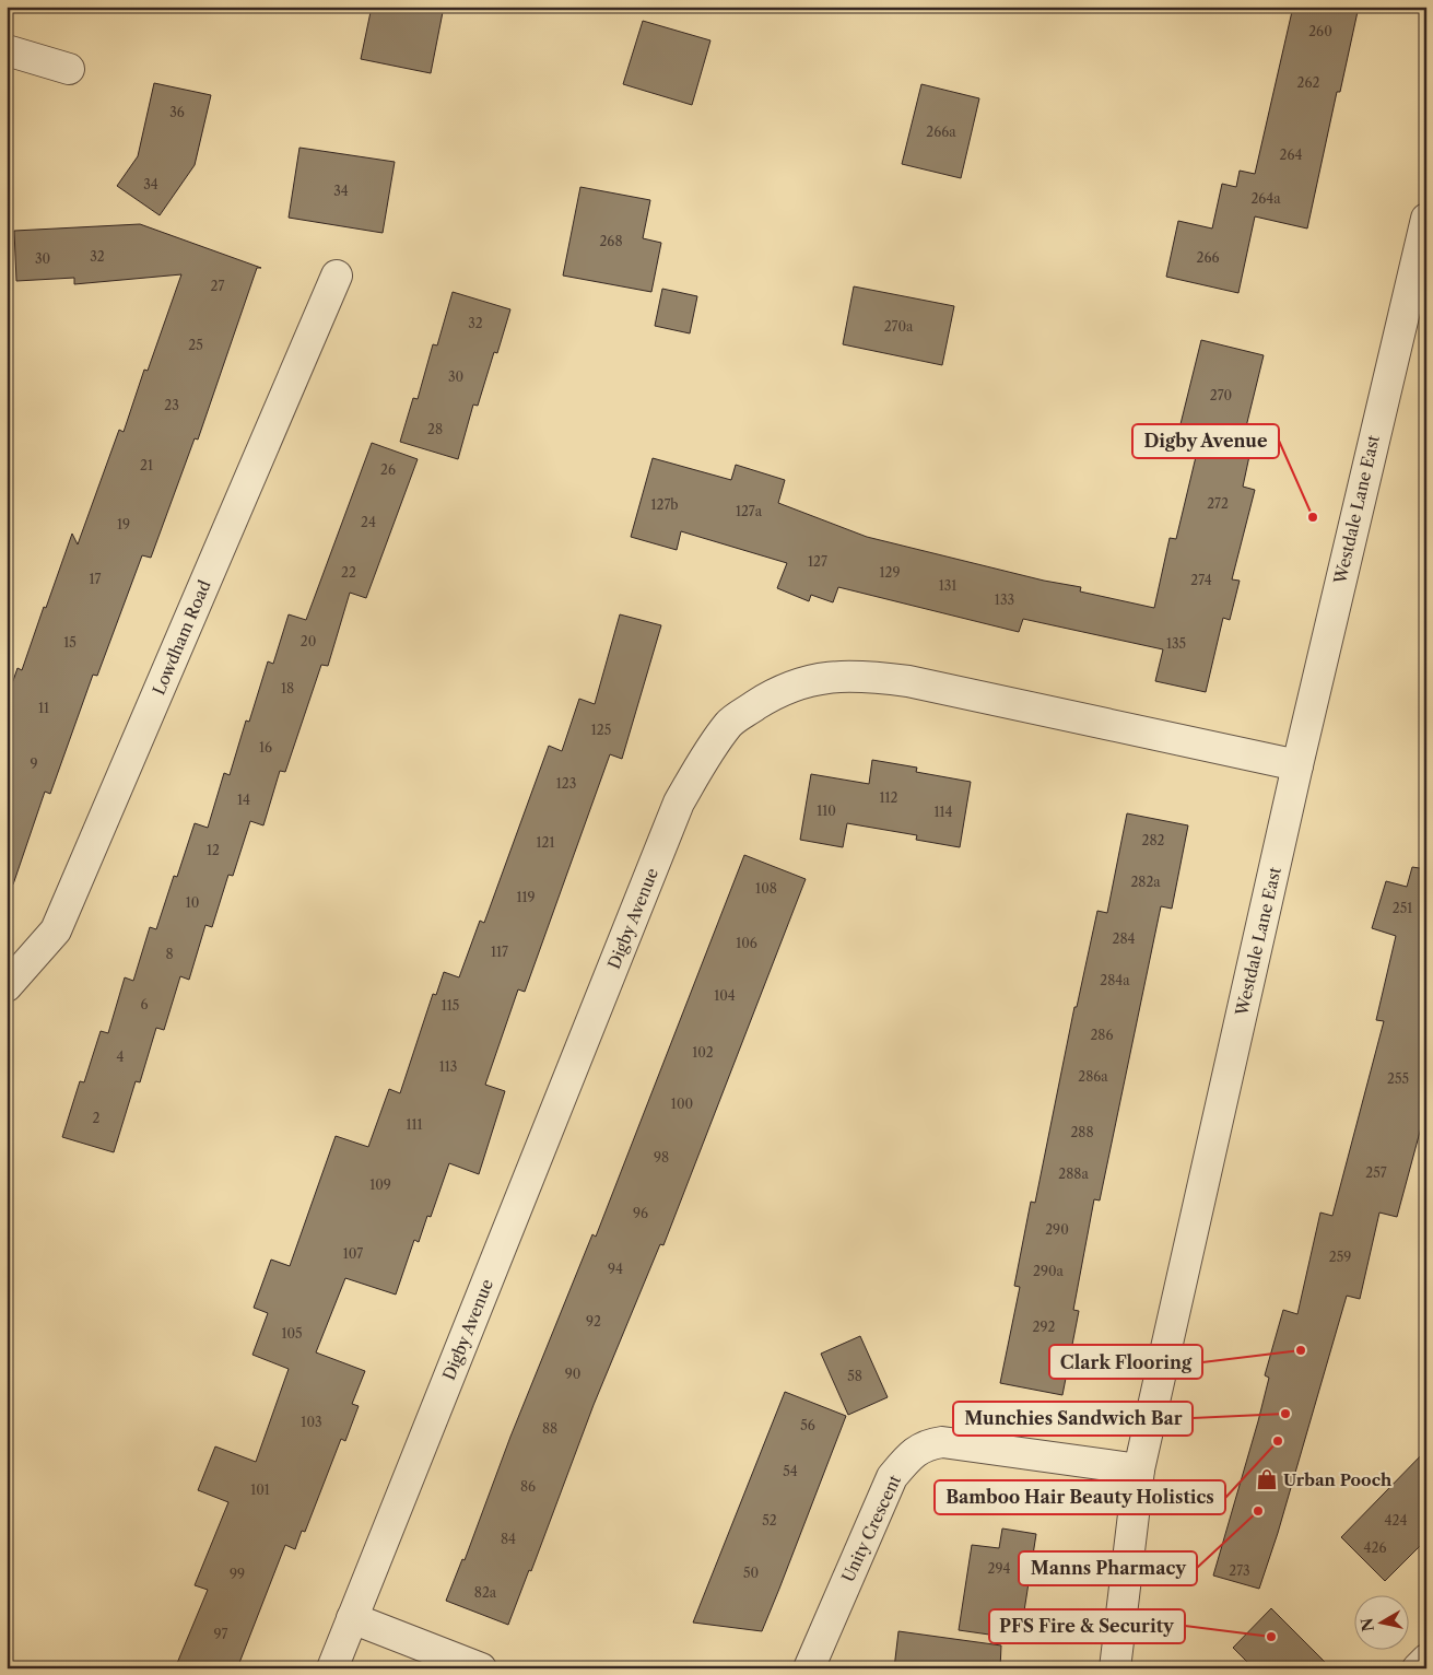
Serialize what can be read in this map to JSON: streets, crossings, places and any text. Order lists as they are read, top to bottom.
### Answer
{
  "streets": {
    "street": [
      "Westdale Lane East",
      "Lowdham Road",
      "Digby Avenue",
      "Unity Crescent"
    ]
  },
  "crossings": [
    ["Westdale Lane East", "Digby Avenue"],
    ["Westdale Lane East", "Unity Crescent"]
  ],
  "places": {
    "other": [
      "Digby Avenue",
      "Clark Flooring",
      "Munchies Sandwich Bar",
      "Bamboo Hair Beauty Holistics",
      "Manns Pharmacy",
      "PFS Fire & Security"
    ],
    "shop": ["Urban Pooch"]
  },
  "house_numbers": [
    "260",
    "262",
    "36",
    "266a",
    "264",
    "34",
    "34",
    "264a",
    "268",
    "32",
    "266",
    "30",
    "27",
    "32",
    "270a",
    "25",
    "30",
    "270",
    "23",
    "28",
    "21",
    "26",
    "272",
    "127b",
    "127a",
    "24",
    "19",
    "127",
    "22",
    "129",
    "17",
    "274",
    "131",
    "133",
    "20",
    "15",
    "135",
    "18",
    "11",
    "125",
    "16",
    "9",
    "123",
    "112",
    "14",
    "110",
    "114",
    "282",
    "121",
    "12",
    "282a",
    "108",
    "119",
    "10",
    "251",
    "284",
    "106",
    "117",
    "8",
    "284a",
    "104",
    "6",
    "115",
    "286",
    "102",
    "4",
    "113",
    "286a",
    "255",
    "100",
    "2",
    "111",
    "288",
    "98",
    "257",
    "288a",
    "109",
    "96",
    "290",
    "107",
    "259",
    "94",
    "290a",
    "92",
    "292",
    "105",
    "90",
    "58",
    "103",
    "56",
    "88",
    "54",
    "86",
    "101",
    "52",
    "424",
    "84",
    "426",
    "294",
    "273",
    "50",
    "99",
    "82a",
    "97"
  ],
  "north": "left"
}
